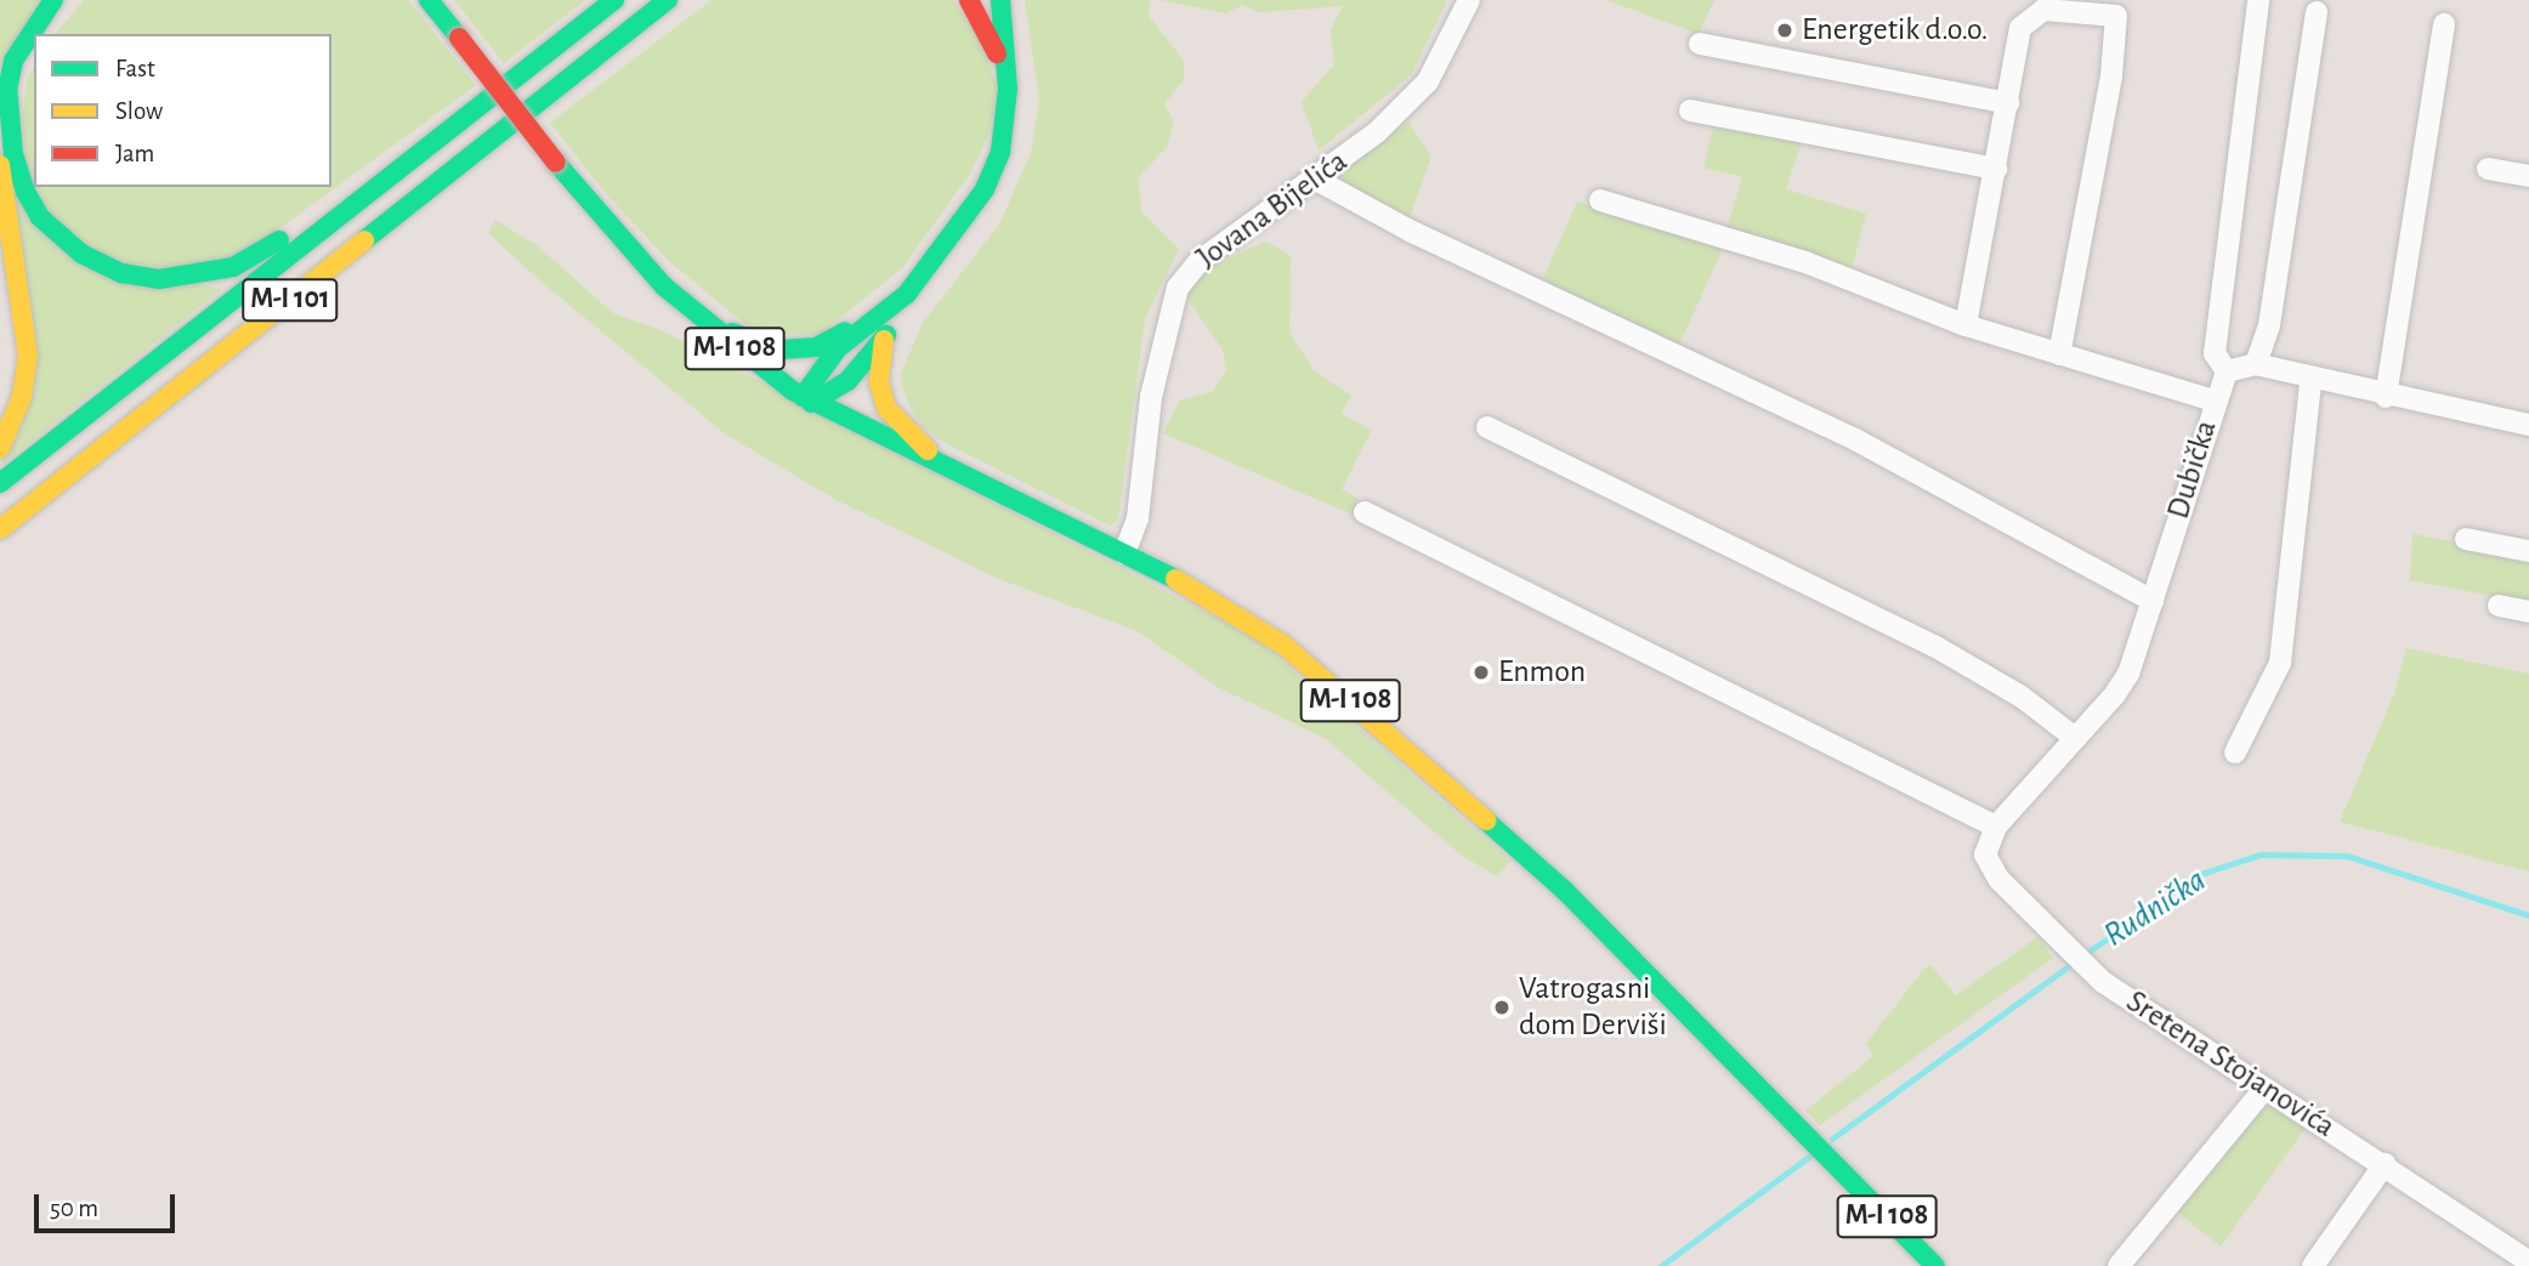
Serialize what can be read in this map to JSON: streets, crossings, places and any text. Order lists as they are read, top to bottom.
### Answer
{
  "streets": {
    "main road": ["M-I 101", "M-I 108"],
    "street": ["Jovana Bijelića", "Dubička", "Sretena Stojanovića"]
  },
  "crossings": [
    ["Jovana Bijelića", "M-I 108"],
    ["Dubička", "Sretena Stojanovića"]
  ],
  "water": ["Rudnička"],
  "places": ["Energetik d.o.o.", "Enmon", "Vatrogasni dom Derviši"],
  "legend": ["Fast", "Slow", "Jam"],
  "scale_bar": "50 m"
}
